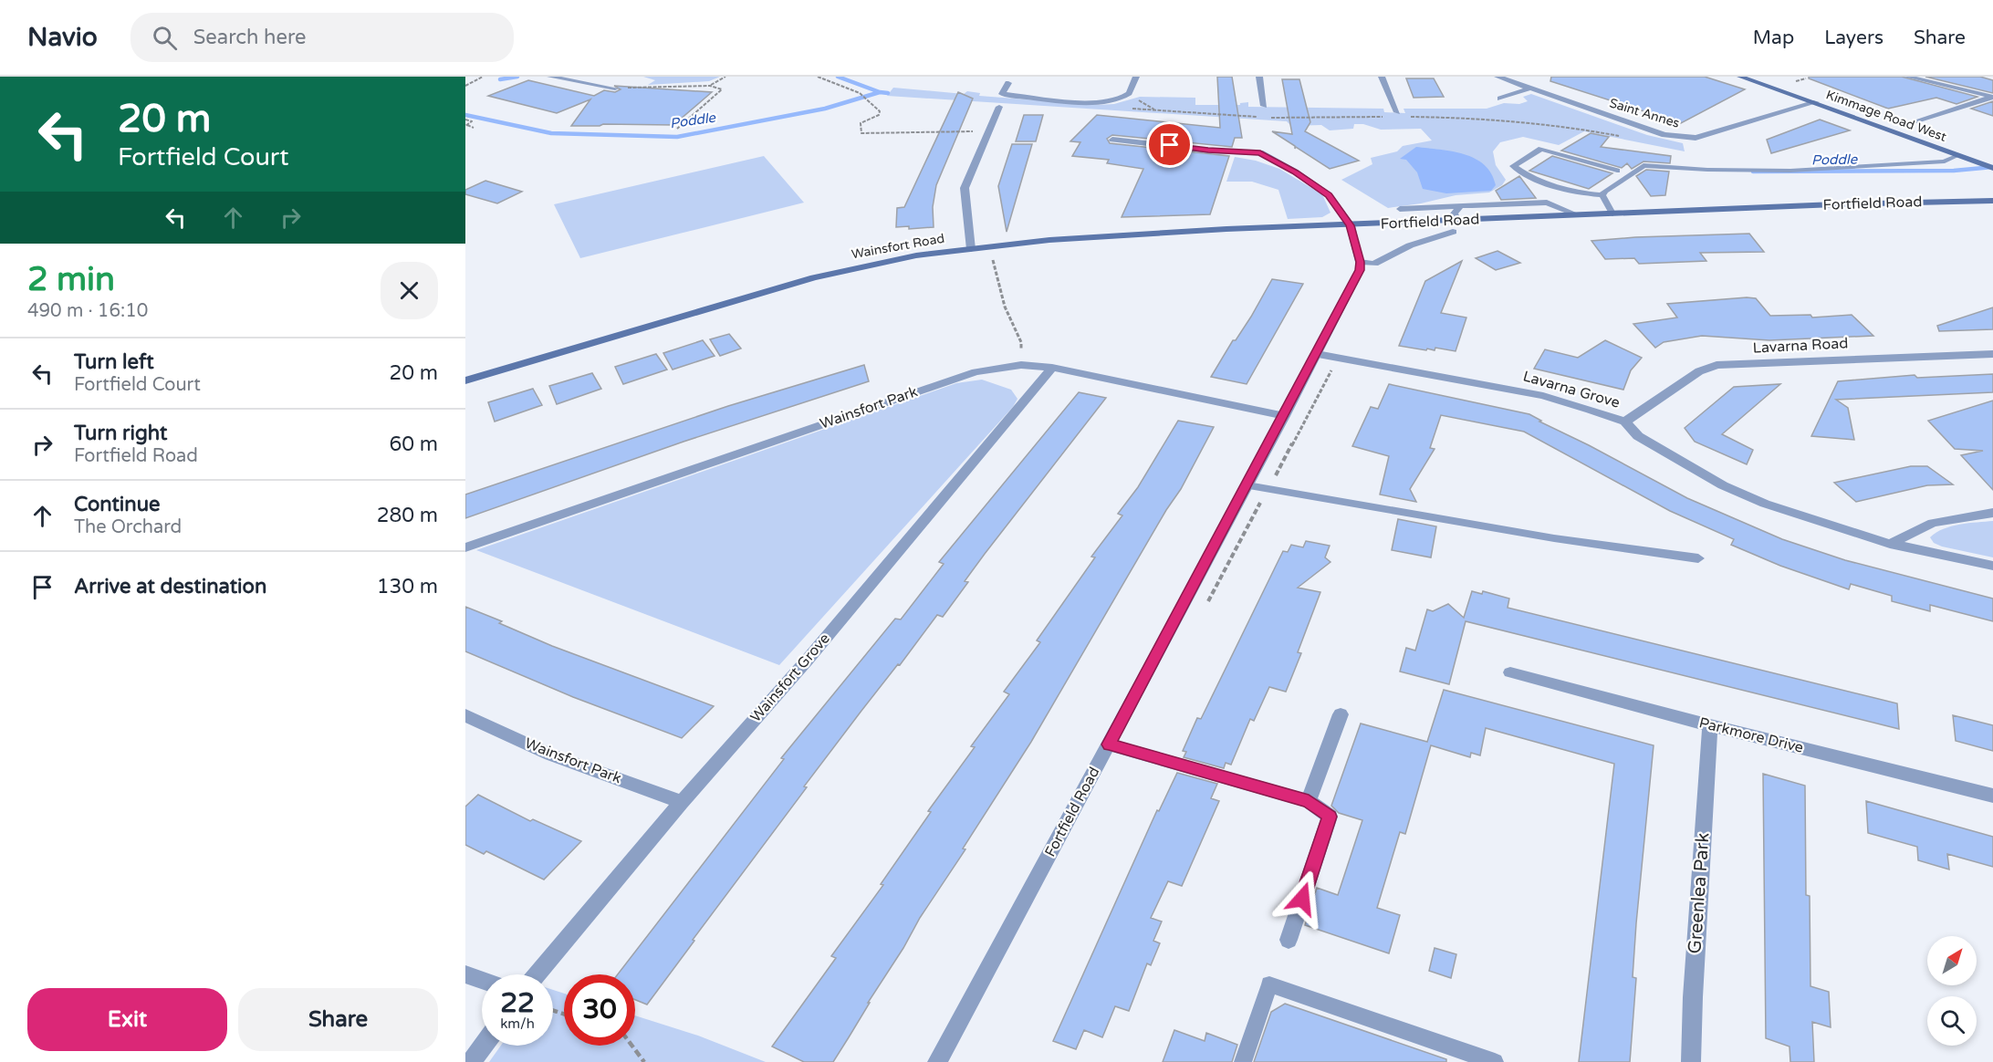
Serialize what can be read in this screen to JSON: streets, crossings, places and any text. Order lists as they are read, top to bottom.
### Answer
{
  "streets": {
    "main road": ["Kimmage Road West", "Fortfield Road", "Wainsfort Road"],
    "street": [
      "Saint Annes",
      "Lavarna Road",
      "Lavarna Grove",
      "Wainsfort Park",
      "Wainsfort Grove",
      "Parkmore Drive",
      "Greenlea Park"
    ]
  },
  "crossings": [
    ["Saint Annes", "Kimmage Road West"],
    ["Fortfield Road", "Wainsfort Road"],
    ["Fortfield Road", "Lavarna Grove"],
    ["Fortfield Road", "Wainsfort Park"],
    ["Lavarna Road", "Lavarna Grove"],
    ["Wainsfort Park", "Wainsfort Grove"],
    ["Parkmore Drive", "Greenlea Park"]
  ],
  "water": ["Poddle"],
  "north": "top right",
  "page": {
    "header": "Navio",
    "search": "Search here",
    "nav": ["Map", "Layers", "Share"],
    "turn": ["20 m", "Fortfield Court"],
    "heading": ["2 min", "490 m · 16:10"],
    "list": [
      {
        "name": "Turn left",
        "note": "Fortfield Court",
        "value": "20 m"
      },
      {
        "name": "Turn right",
        "note": "Fortfield Road",
        "value": "60 m"
      },
      {
        "name": "Continue",
        "note": "The Orchard",
        "value": "280 m"
      },
      {
        "name": "Arrive at destination",
        "value": "130 m"
      }
    ],
    "speed": "22 km/h",
    "limit": "30",
    "buttons": ["Exit", "Share"]
  }
}
